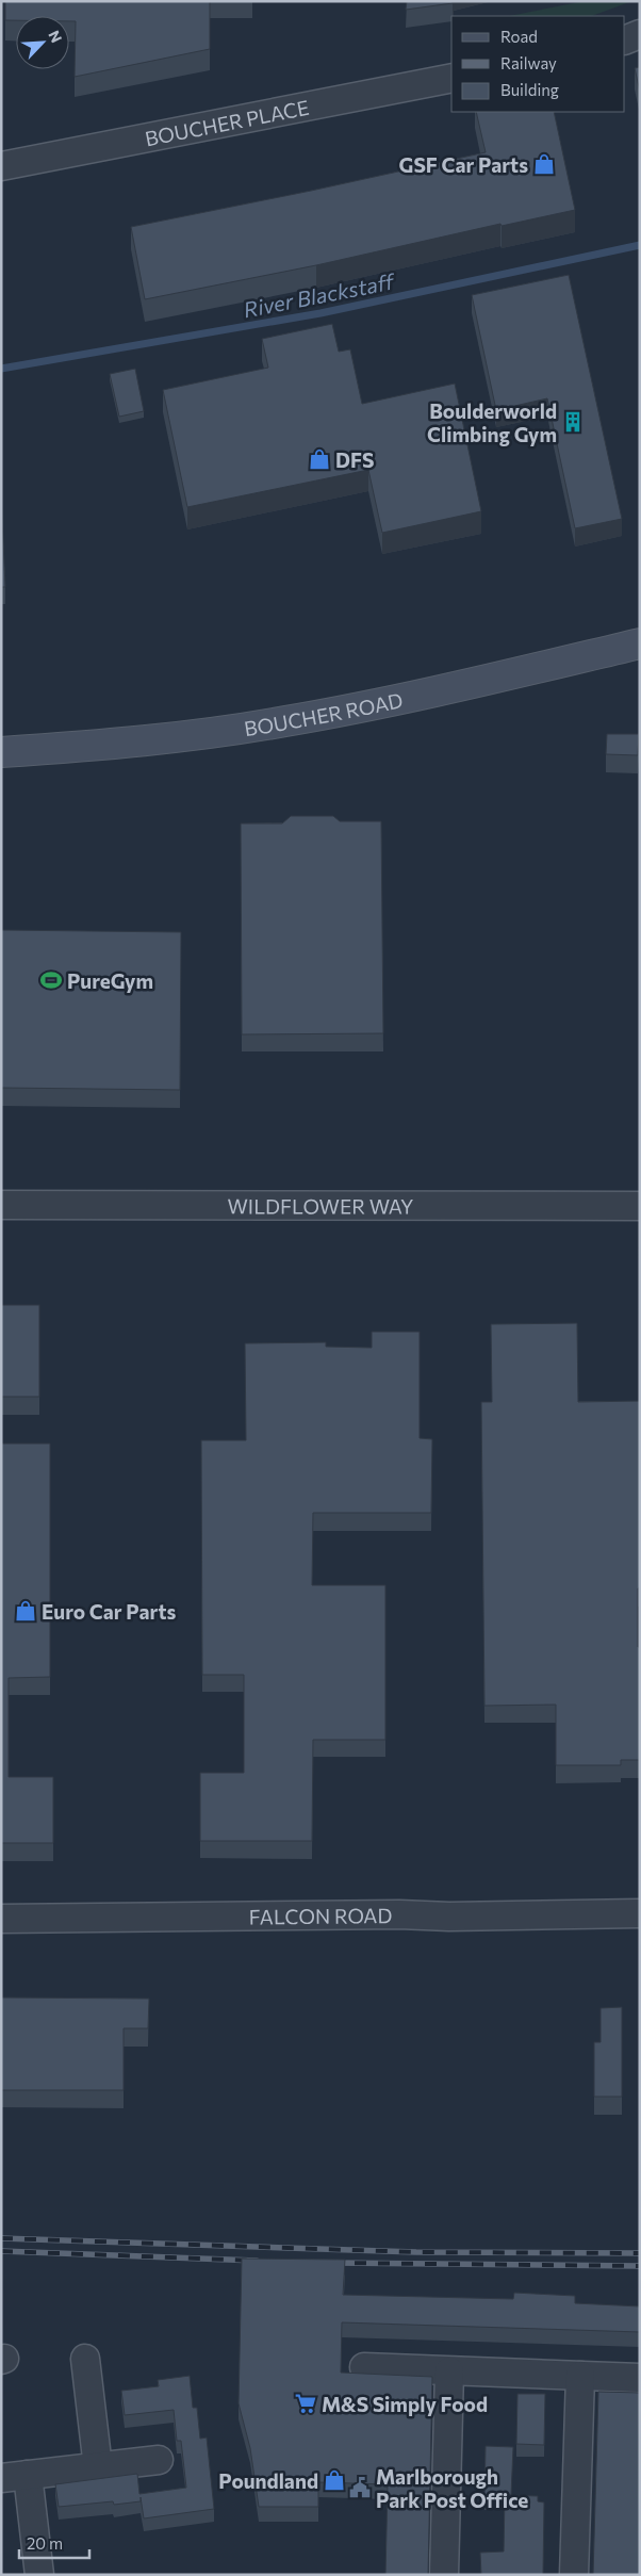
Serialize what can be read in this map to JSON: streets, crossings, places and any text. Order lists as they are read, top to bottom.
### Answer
{
  "streets": {
    "street": [
      "BOUCHER PLACE",
      "BOUCHER ROAD",
      "WILDFLOWER WAY",
      "FALCON ROAD"
    ]
  },
  "water": ["River Blackstaff"],
  "places": {
    "shop": [
      "GSF Car Parts",
      "DFS",
      "Euro Car Parts",
      "Poundland"
    ],
    "building": ["Boulderworld Climbing Gym"],
    "sports": ["PureGym"],
    "supermarket": ["M&S Simply Food"],
    "public building": ["Marlborough Park Post Office"]
  },
  "legend": ["Road", "Railway", "Building"],
  "scale_bar": "20 m",
  "north": "top right"
}
